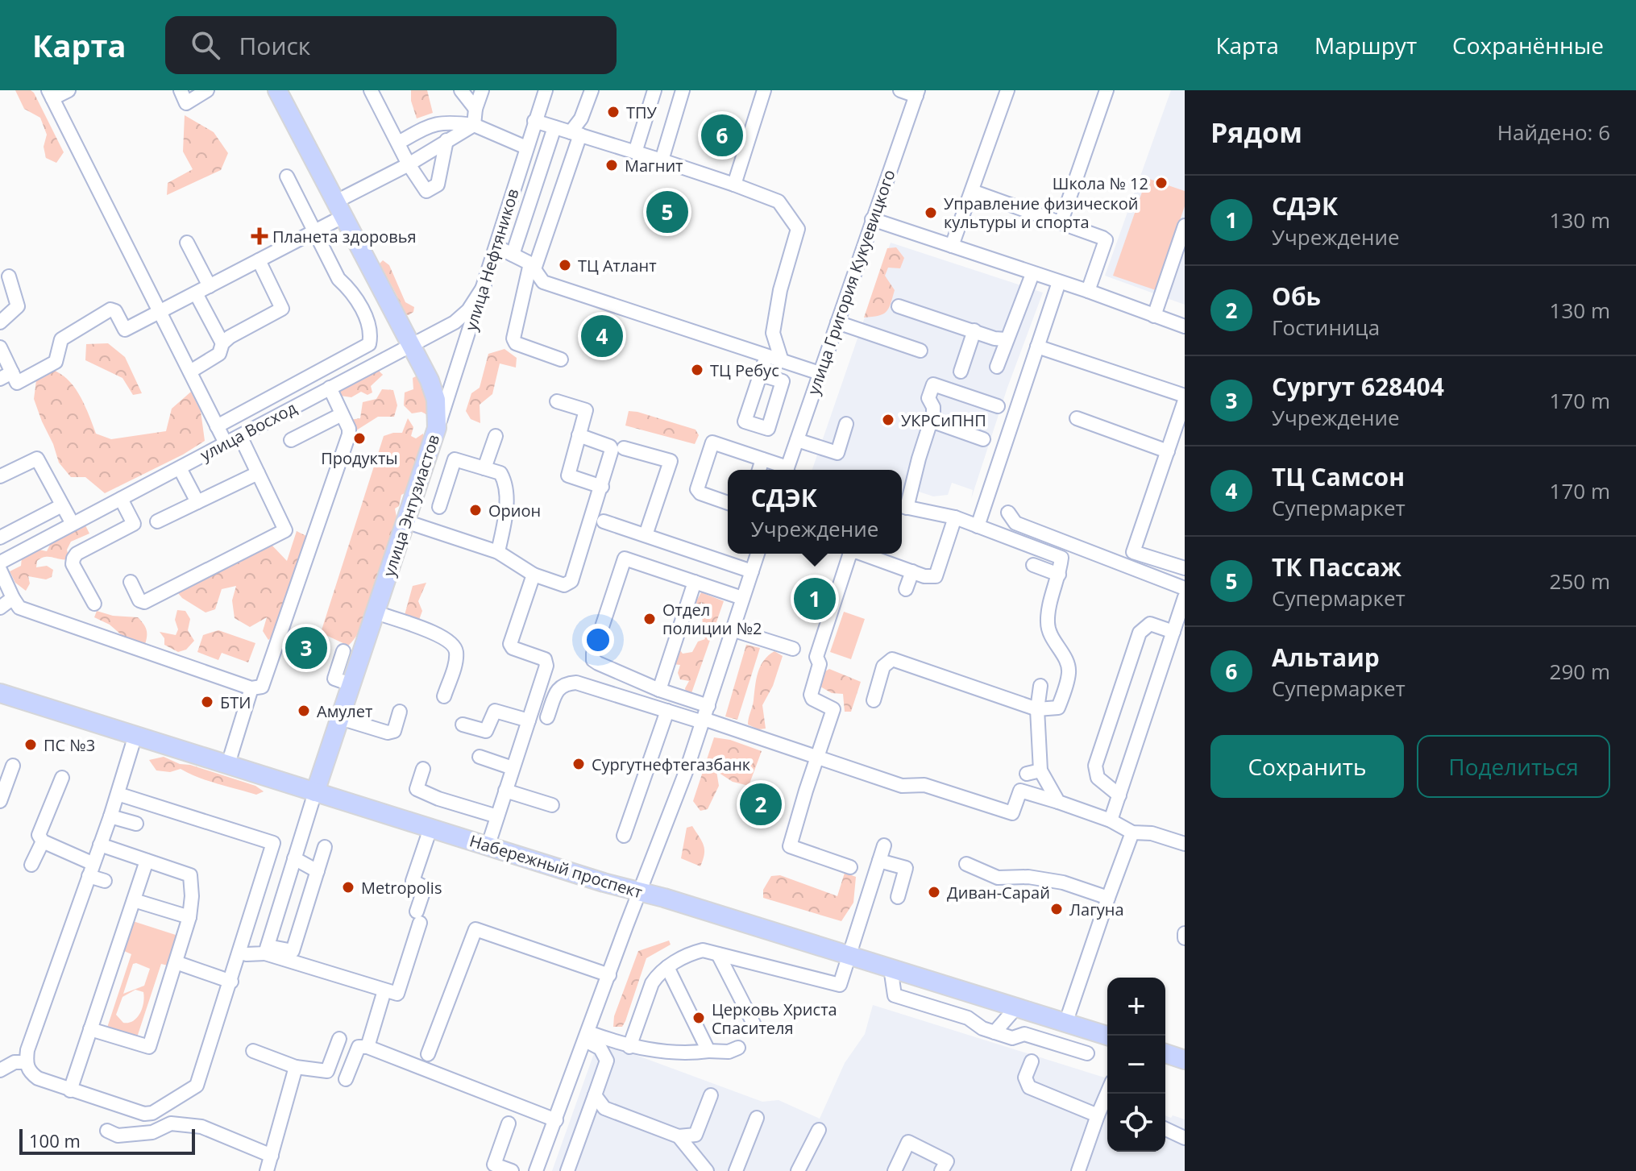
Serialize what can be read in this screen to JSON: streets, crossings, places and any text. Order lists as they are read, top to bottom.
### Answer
{
  "streets": {
    "main road": ["улица Энтузиастов", "Набережный проспект"],
    "street": ["улица Нефтяников", "улица Григория Кукуевицкого", "улица Восход"]
  },
  "crossings": [
    ["улица Нефтяников", "улица Восход"],
    ["улица Нефтяников", "улица Энтузиастов"],
    ["улица Восход", "улица Энтузиастов"],
    ["улица Энтузиастов", "Набережный проспект"]
  ],
  "places": {
    "other": [
      "ТПУ",
      "Магнит",
      "Школа № 12",
      "Управление физической культуры и спорта",
      "ТЦ Атлант",
      "ТЦ Ребус",
      "УКРСиПНП",
      "Продукты",
      "Орион",
      "Отдел полиции №2",
      "БТИ",
      "Амулет",
      "ПС №3",
      "Сургутнефтегазбанк",
      "Metropolis",
      "Диван-Сарай",
      "Лагуна",
      "Церковь Христа Спасителя"
    ],
    "health": ["Планета здоровья"]
  },
  "scale_bar": "100 m",
  "page": {
    "header": "Карта",
    "search": "Поиск",
    "nav": ["Карта", "Маршрут", "Сохранённые"],
    "heading": ["Рядом", "Найдено: 6"],
    "pins": [
      "6",
      "5",
      "4",
      "1",
      "3",
      "2"
    ],
    "list": [
      {
        "mark": "1",
        "name": "СДЭК",
        "note": "Учреждение",
        "value": "130 m"
      },
      {
        "mark": "2",
        "name": "Обь",
        "note": "Гостиница",
        "value": "130 m"
      },
      {
        "mark": "3",
        "name": "Сургут 628404",
        "note": "Учреждение",
        "value": "170 m"
      },
      {
        "mark": "4",
        "name": "ТЦ Самсон",
        "note": "Супермаркет",
        "value": "170 m"
      },
      {
        "mark": "5",
        "name": "ТК Пассаж",
        "note": "Супермаркет",
        "value": "250 m"
      },
      {
        "mark": "6",
        "name": "Альтаир",
        "note": "Супермаркет",
        "value": "290 m"
      }
    ],
    "popup": ["СДЭК", "Учреждение"],
    "buttons": ["Сохранить", "Поделиться"],
    "map_buttons": ["+", "−"],
    "scale": "100 m"
  }
}
